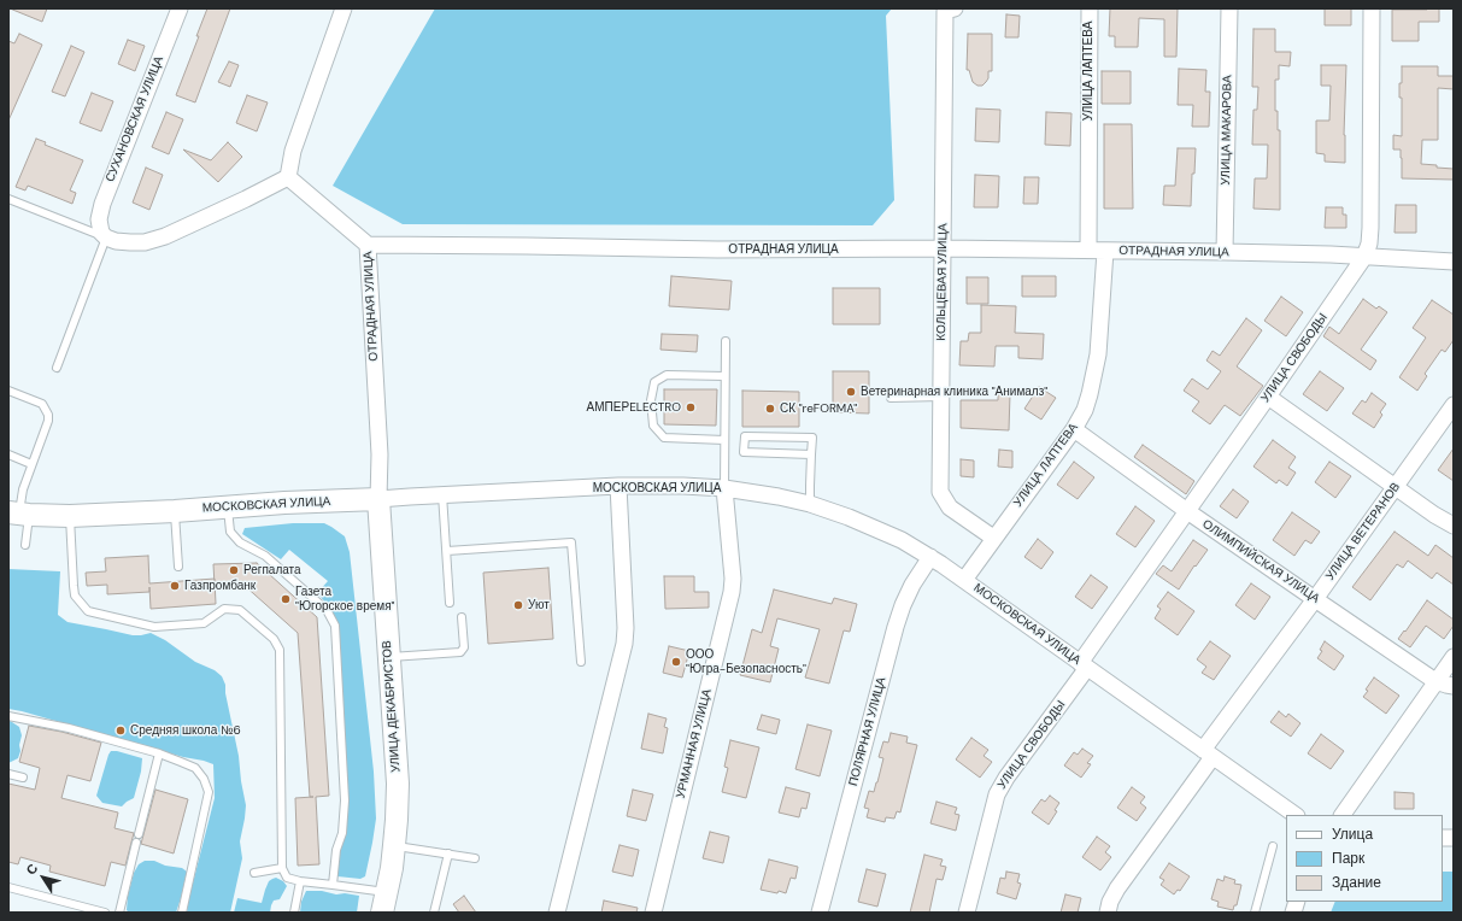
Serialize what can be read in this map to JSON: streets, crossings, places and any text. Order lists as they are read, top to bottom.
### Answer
{
  "streets": {
    "main road": ["МОСКОВСКАЯ УЛИЦА", "УЛИЦА ДЕКАБРИСТОВ"],
    "street": [
      "УЛИЦА ЛАПТЕВА",
      "СУХАНОВСКАЯ УЛИЦА",
      "УЛИЦА МАКАРОВА",
      "ОТРАДНАЯ УЛИЦА",
      "КОЛЬЦЕВАЯ УЛИЦА",
      "УЛИЦА СВОБОДЫ",
      "УЛИЦА ВЕТЕРАНОВ",
      "ОЛИМПИЙСКАЯ УЛИЦА",
      "ПОЛЯРНАЯ УЛИЦА",
      "УРМАННАЯ УЛИЦА"
    ]
  },
  "crossings": [
    ["УЛИЦА ЛАПТЕВА", "ОТРАДНАЯ УЛИЦА"],
    ["УЛИЦА ЛАПТЕВА", "КОЛЬЦЕВАЯ УЛИЦА"],
    ["УЛИЦА ЛАПТЕВА", "МОСКОВСКАЯ УЛИЦА"],
    ["УЛИЦА ЛАПТЕВА", "ОЛИМПИЙСКАЯ УЛИЦА"],
    ["УЛИЦА МАКАРОВА", "ОТРАДНАЯ УЛИЦА"],
    ["ОТРАДНАЯ УЛИЦА", "КОЛЬЦЕВАЯ УЛИЦА"],
    ["ОТРАДНАЯ УЛИЦА", "УЛИЦА СВОБОДЫ"],
    ["ОТРАДНАЯ УЛИЦА", "МОСКОВСКАЯ УЛИЦА"],
    ["ОТРАДНАЯ УЛИЦА", "УЛИЦА ДЕКАБРИСТОВ"],
    ["УЛИЦА СВОБОДЫ", "МОСКОВСКАЯ УЛИЦА"],
    ["УЛИЦА СВОБОДЫ", "ОЛИМПИЙСКАЯ УЛИЦА"],
    ["МОСКОВСКАЯ УЛИЦА", "УЛИЦА ВЕТЕРАНОВ"],
    ["МОСКОВСКАЯ УЛИЦА", "УЛИЦА ДЕКАБРИСТОВ"],
    ["МОСКОВСКАЯ УЛИЦА", "ПОЛЯРНАЯ УЛИЦА"],
    ["МОСКОВСКАЯ УЛИЦА", "УРМАННАЯ УЛИЦА"],
    ["УЛИЦА ВЕТЕРАНОВ", "ОЛИМПИЙСКАЯ УЛИЦА"]
  ],
  "places": [
    "Ветеринарная клиника \"Анималз\"",
    "АМПЕРELECTRO",
    "СК \"reFORMA\"",
    "Регпалата",
    "Газпромбанк",
    "Газета \"Югорское время\"",
    "Уют",
    "ООО \"Югра-Безопасность\"",
    "Средняя школа №6"
  ],
  "legend": ["Улица", "Парк", "Здание"],
  "north": "top left"
}
